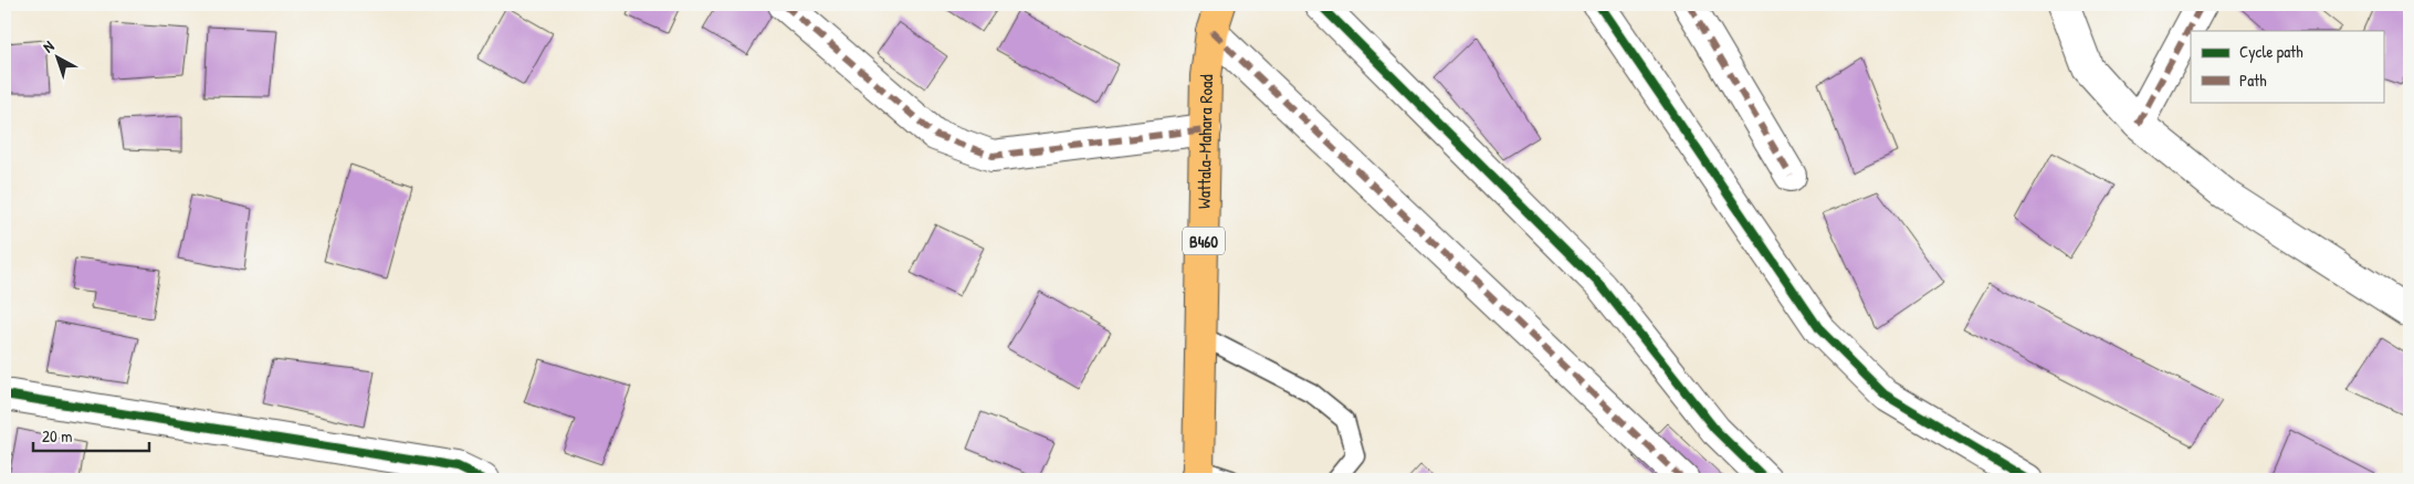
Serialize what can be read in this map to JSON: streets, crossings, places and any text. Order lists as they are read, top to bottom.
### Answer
{
  "streets": {
    "main road": ["Wattala-Mahara Road", "B460"]
  },
  "legend": ["Cycle path", "Path"],
  "scale_bar": "20 m",
  "north": "top left"
}
